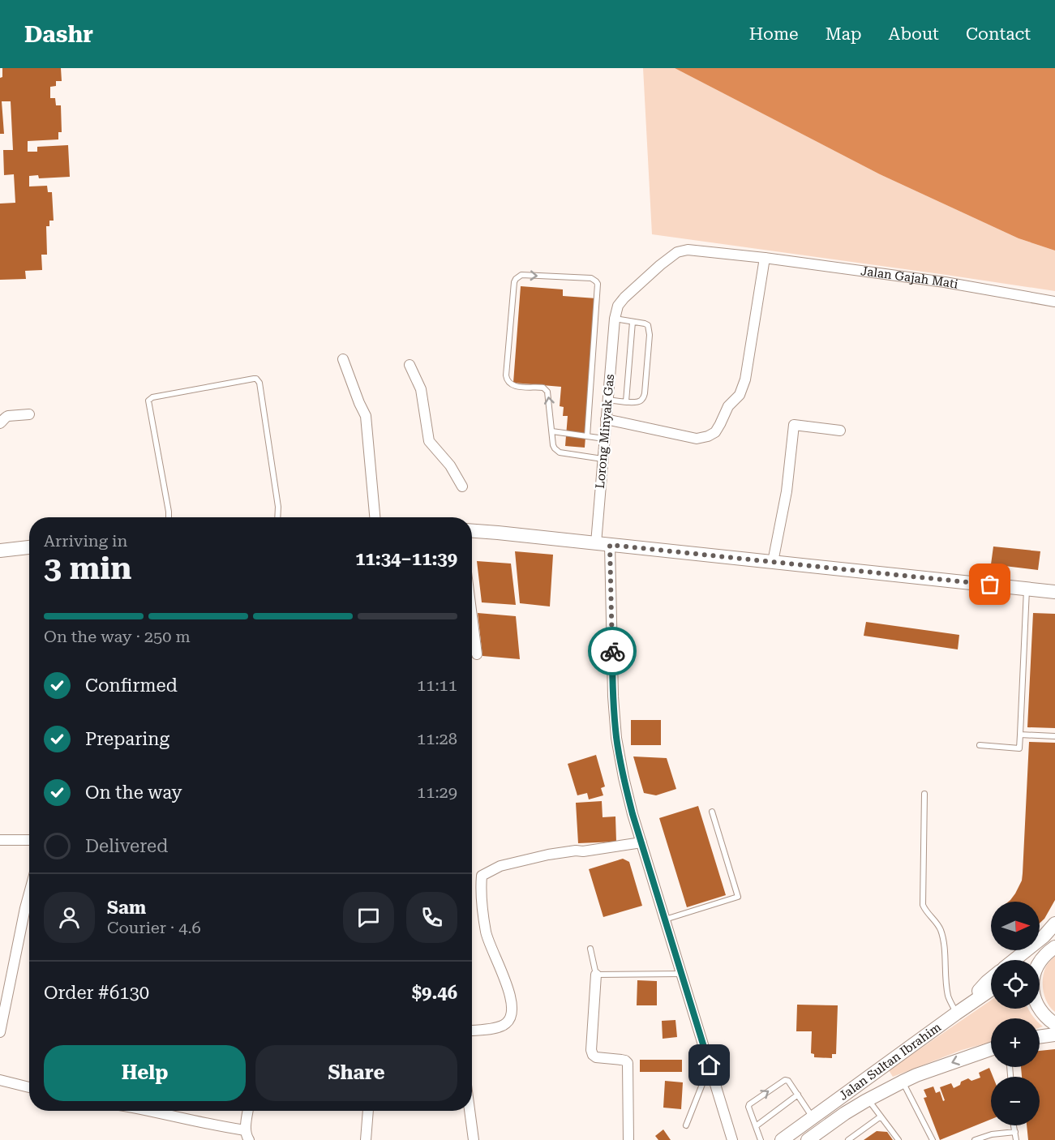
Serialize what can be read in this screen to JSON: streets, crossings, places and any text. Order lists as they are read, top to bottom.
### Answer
{
  "streets": {
    "main road": ["Jalan Sultan Ibrahim"],
    "street": ["Jalan Gajah Mati", "Lorong Minyak Gas"]
  },
  "crossings": [
    ["Jalan Gajah Mati", "Lorong Minyak Gas"]
  ],
  "north": "right",
  "page": {
    "header": "Dashr",
    "nav": [
      "Home",
      "Map",
      "About",
      "Contact"
    ],
    "heading": ["3 min", "Arriving in", "11:34–11:39"],
    "panel": [
      "Sam",
      "Courier · 4.6",
      "Order #6130",
      "$9.46"
    ],
    "bar": "On the way · 250 m",
    "list": [
      ["Confirmed", "11:11"],
      ["Preparing", "11:28"],
      ["On the way", "11:29"],
      "Delivered"
    ],
    "map_buttons": ["+", "−"],
    "buttons": ["Help", "Share"]
  }
}
